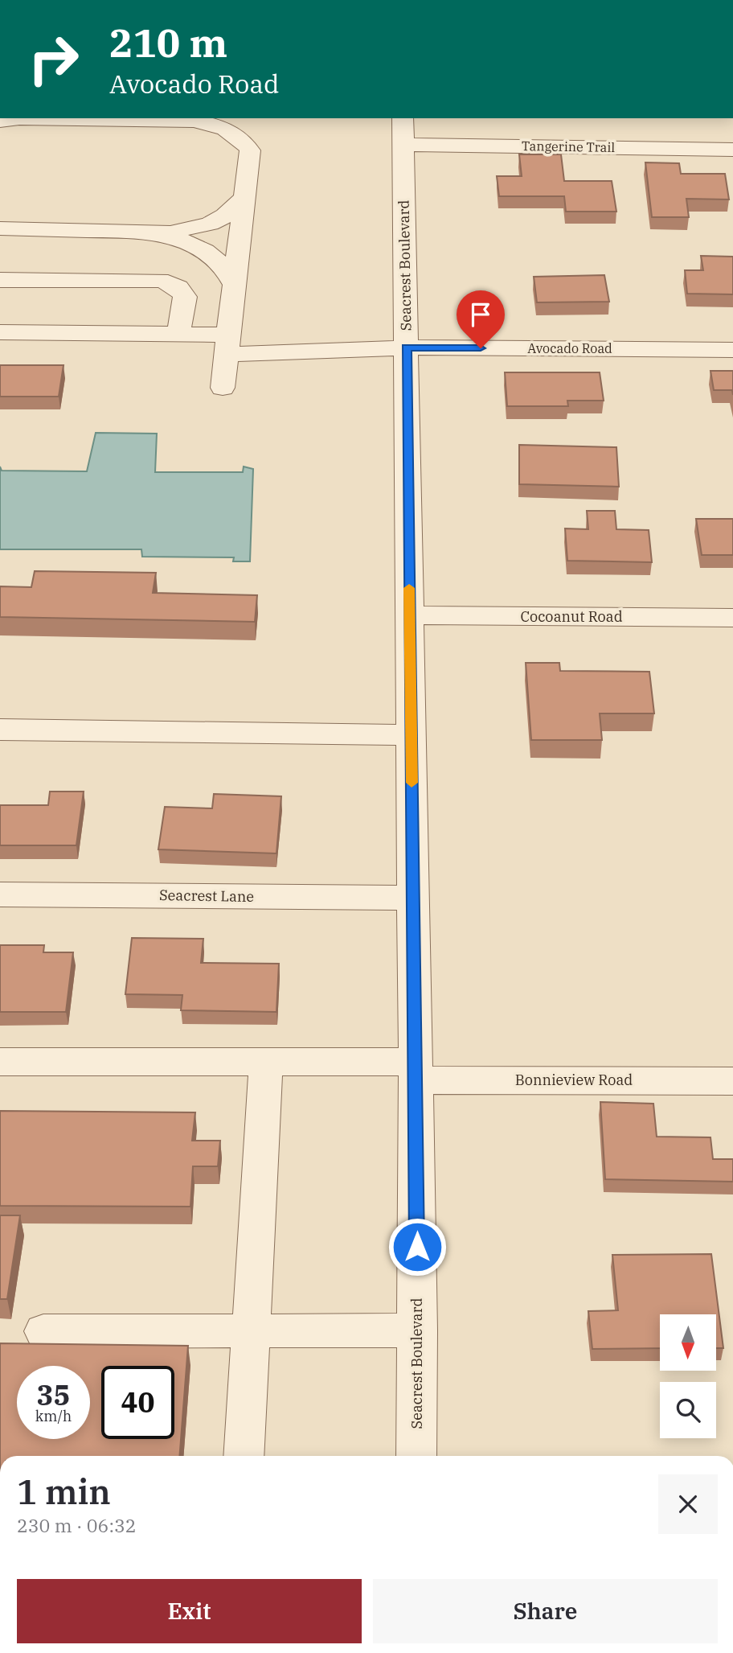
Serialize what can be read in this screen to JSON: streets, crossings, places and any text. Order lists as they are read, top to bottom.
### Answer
{
  "streets": {
    "street": [
      "Tangerine Trail",
      "Seacrest Boulevard",
      "Avocado Road",
      "Cocoanut Road",
      "Seacrest Lane",
      "Bonnieview Road"
    ]
  },
  "crossings": [
    ["Tangerine Trail", "Seacrest Boulevard"],
    ["Seacrest Boulevard", "Avocado Road"],
    ["Seacrest Boulevard", "Cocoanut Road"],
    ["Seacrest Boulevard", "Seacrest Lane"],
    ["Seacrest Boulevard", "Bonnieview Road"]
  ],
  "north": "bottom",
  "page": {
    "turn": ["210 m", "Avocado Road"],
    "speed": "35 km/h",
    "limit": "40",
    "heading": ["1 min", "230 m · 06:32"],
    "buttons": ["Exit", "Share"]
  }
}
